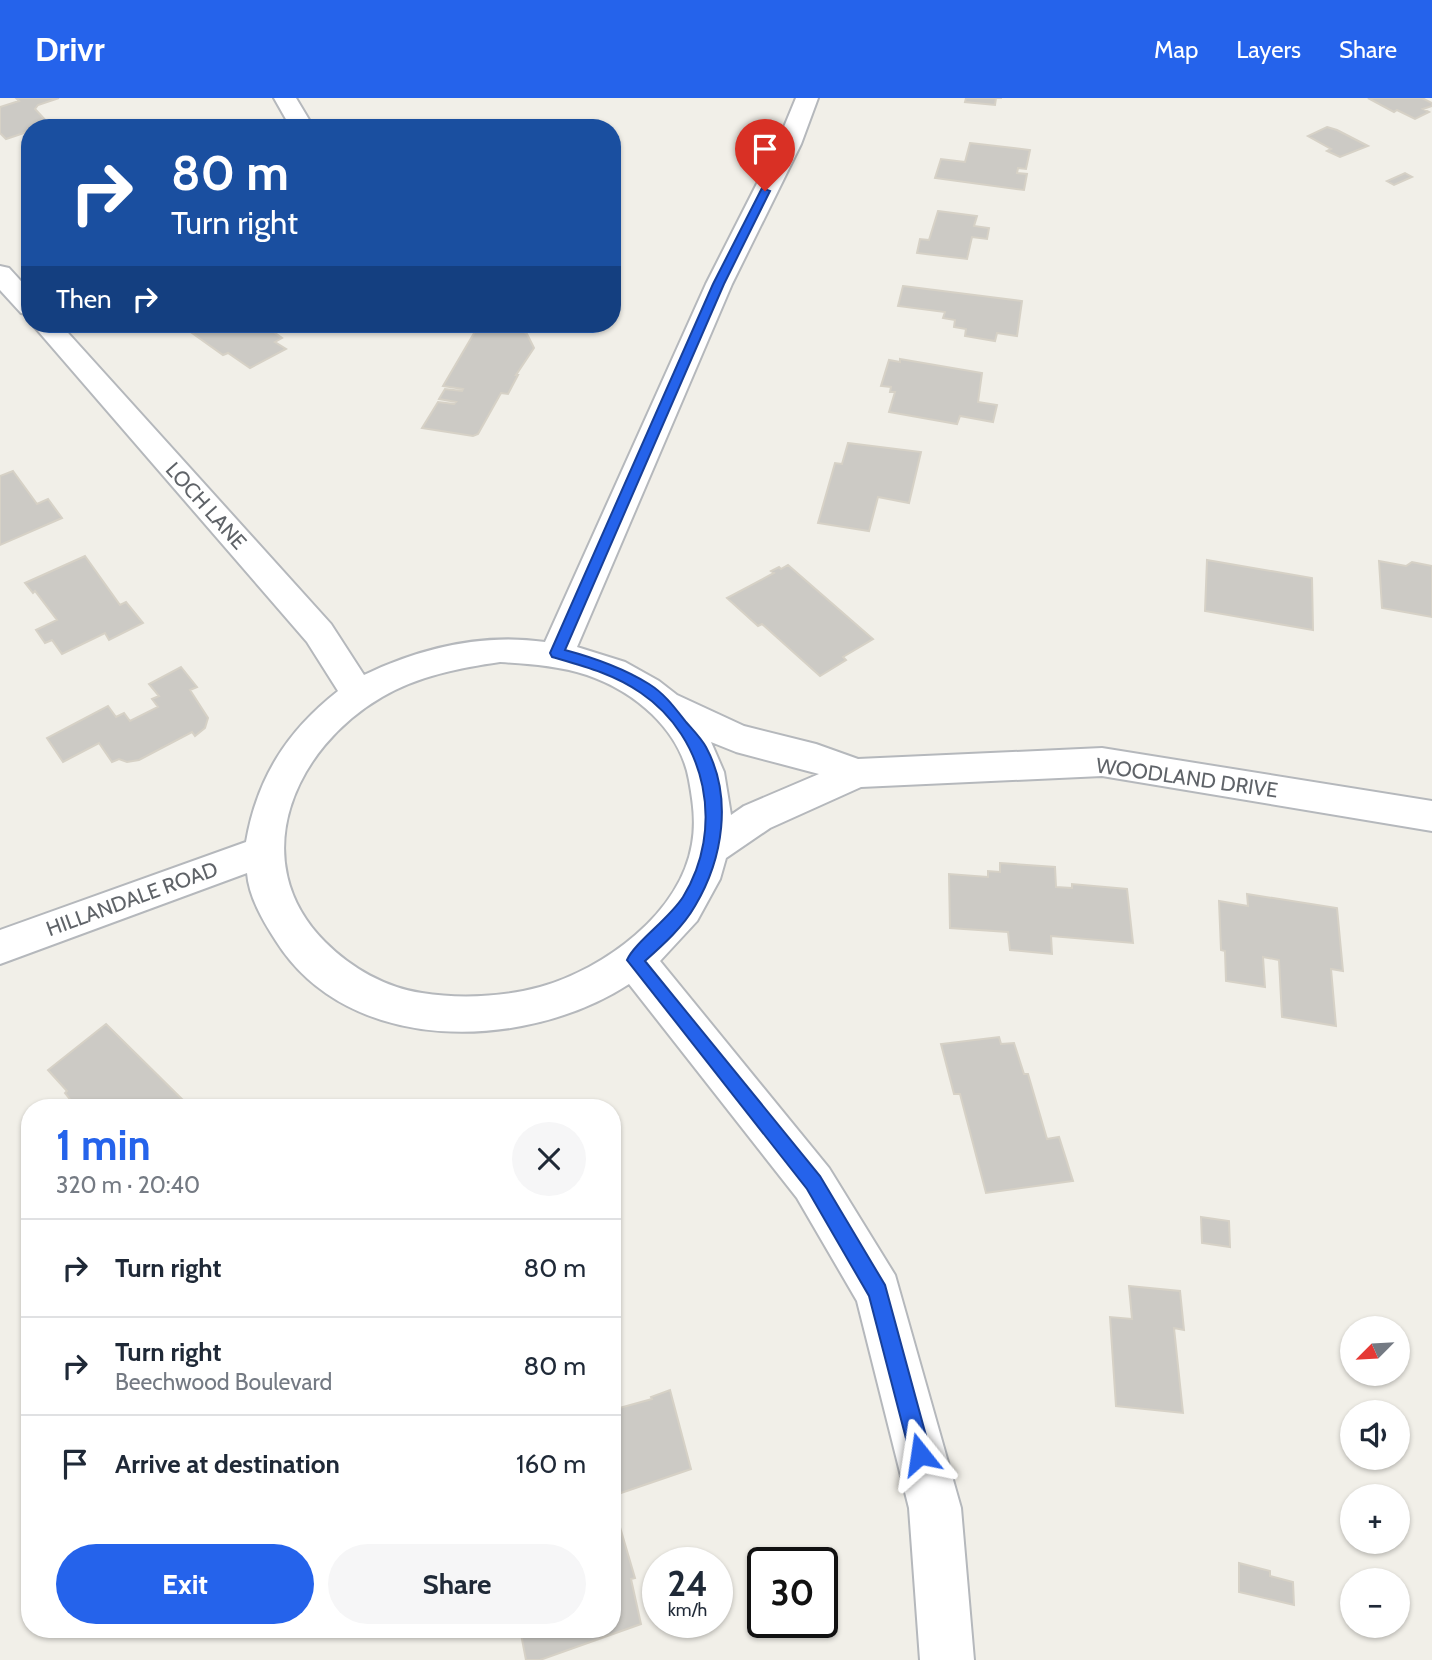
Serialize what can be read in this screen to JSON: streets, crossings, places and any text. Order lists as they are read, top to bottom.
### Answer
{
  "streets": {
    "street": ["LOCH LANE", "WOODLAND DRIVE", "HILLANDALE ROAD"]
  },
  "north": "bottom left",
  "page": {
    "header": "Drivr",
    "nav": ["Map", "Layers", "Share"],
    "turn": ["80 m", "Turn right"],
    "then": "Then",
    "heading": ["1 min", "320 m · 20:40"],
    "list": [
      {
        "name": "Turn right",
        "value": "80 m"
      },
      {
        "name": "Turn right",
        "note": "Beechwood Boulevard",
        "value": "80 m"
      },
      {
        "name": "Arrive at destination",
        "value": "160 m"
      }
    ],
    "map_buttons": ["+", "−"],
    "buttons": ["Exit", "Share"],
    "speed": "24 km/h",
    "limit": "30"
  }
}
